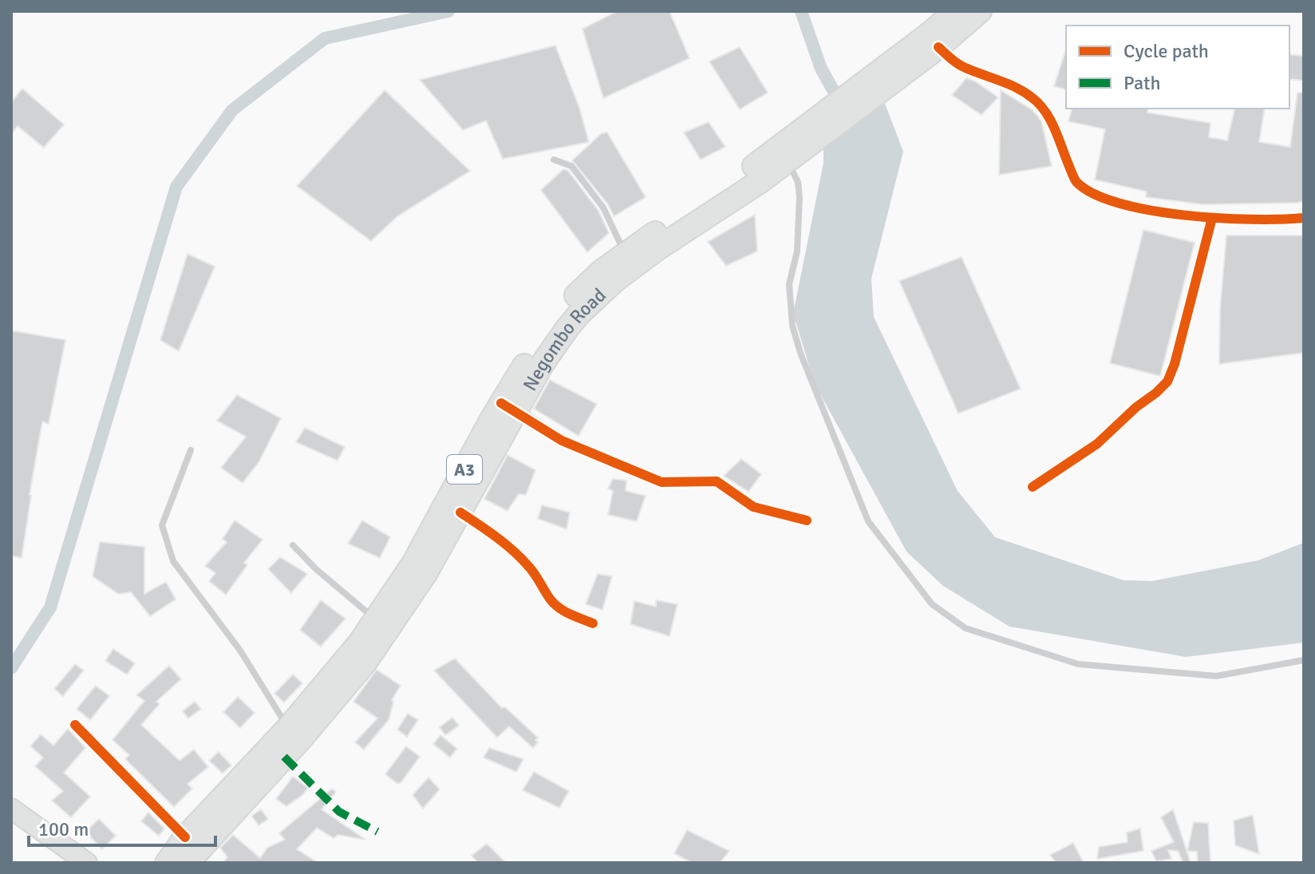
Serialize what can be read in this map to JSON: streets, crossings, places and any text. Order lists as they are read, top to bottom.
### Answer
{
  "streets": {
    "highway": ["Negombo Road", "A3"]
  },
  "legend": ["Cycle path", "Path"],
  "scale_bar": "100 m"
}
